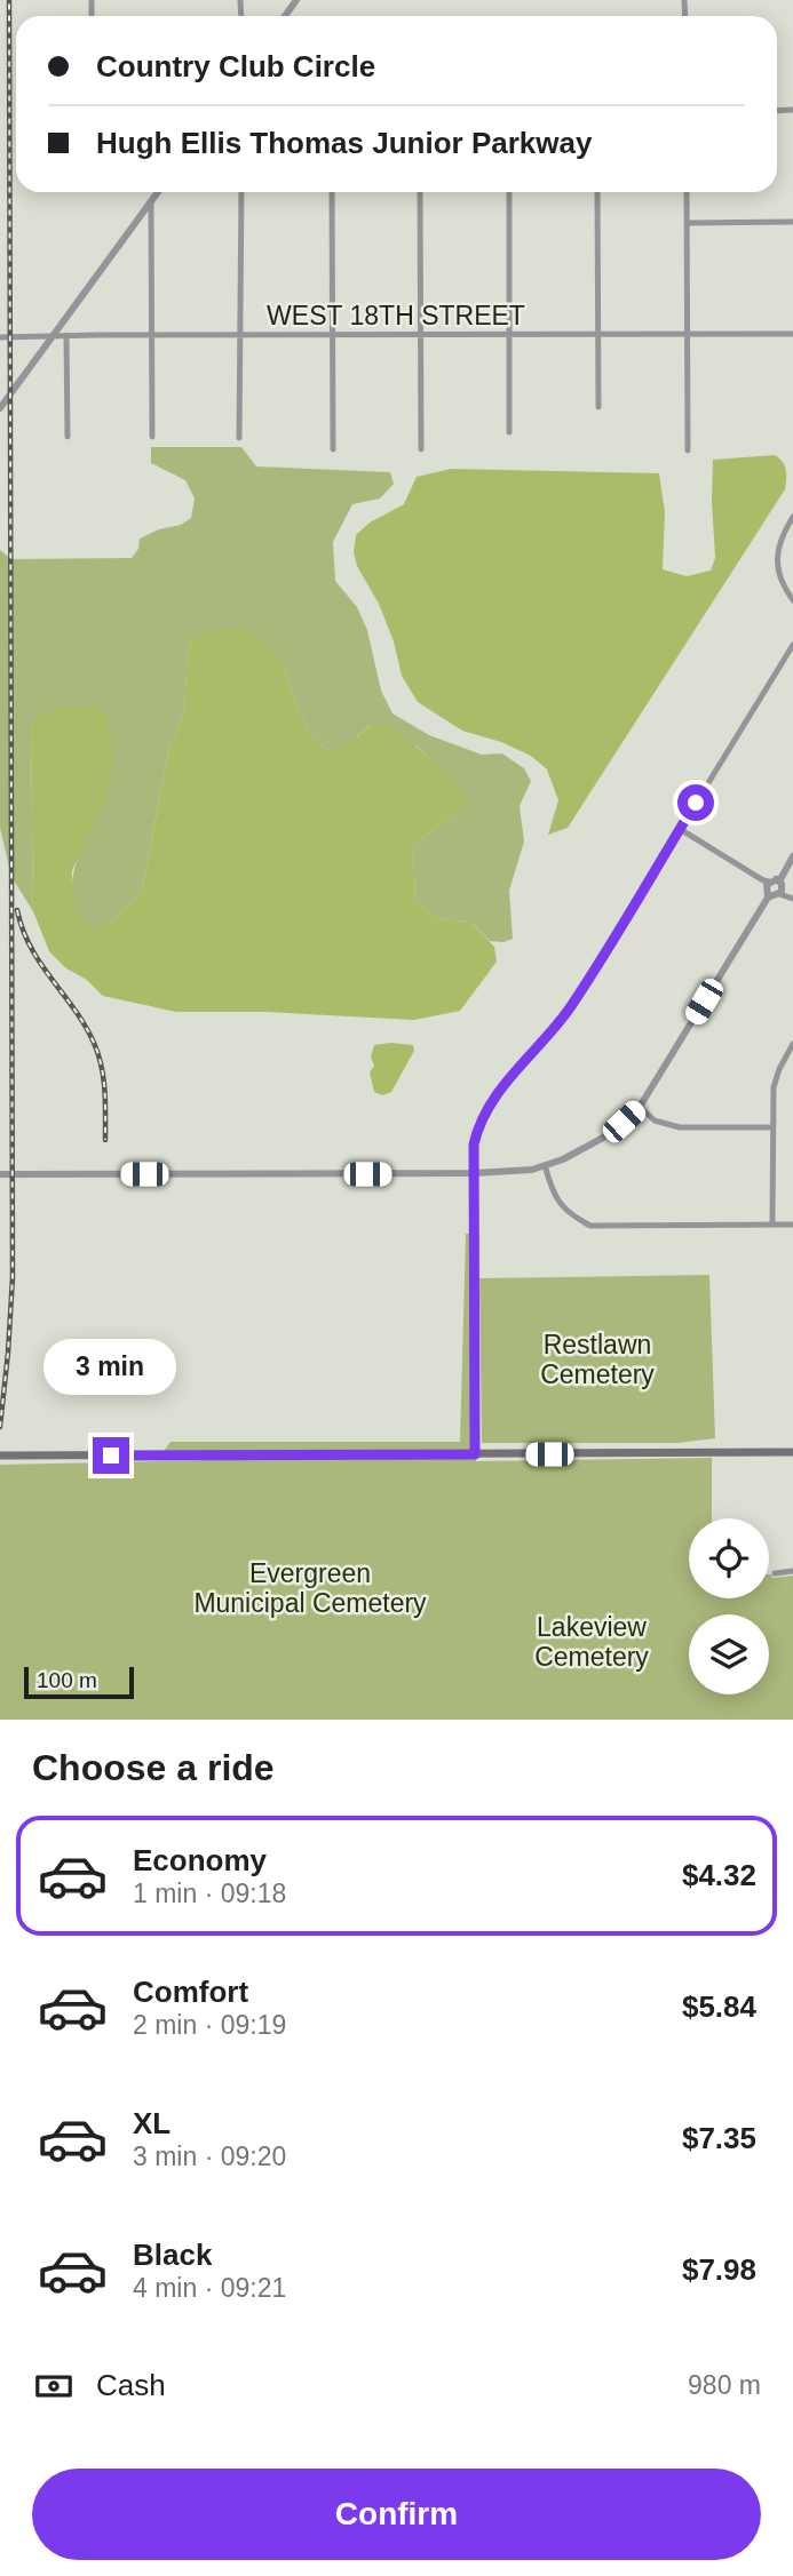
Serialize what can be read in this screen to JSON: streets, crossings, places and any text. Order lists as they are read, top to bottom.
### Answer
{
  "streets": {
    "street": ["WEST 18TH STREET"]
  },
  "parks": ["Restlawn Cemetery", "Evergreen Municipal Cemetery", "Lakeview Cemetery"],
  "scale_bar": "100 m",
  "page": {
    "banner": ["Country Club Circle", "Hugh Ellis Thomas Junior Parkway"],
    "bubble": "3 min",
    "scale": "100 m",
    "heading": "Choose a ride",
    "list": [
      {
        "name": "Economy",
        "note": "1 min · 09:18",
        "value": "$4.32"
      },
      {
        "name": "Comfort",
        "note": "2 min · 09:19",
        "value": "$5.84"
      },
      {
        "name": "XL",
        "note": "3 min · 09:20",
        "value": "$7.35"
      },
      {
        "name": "Black",
        "note": "4 min · 09:21",
        "value": "$7.98"
      }
    ],
    "pay": ["Cash", "980 m"],
    "buttons": "Confirm"
  }
}
